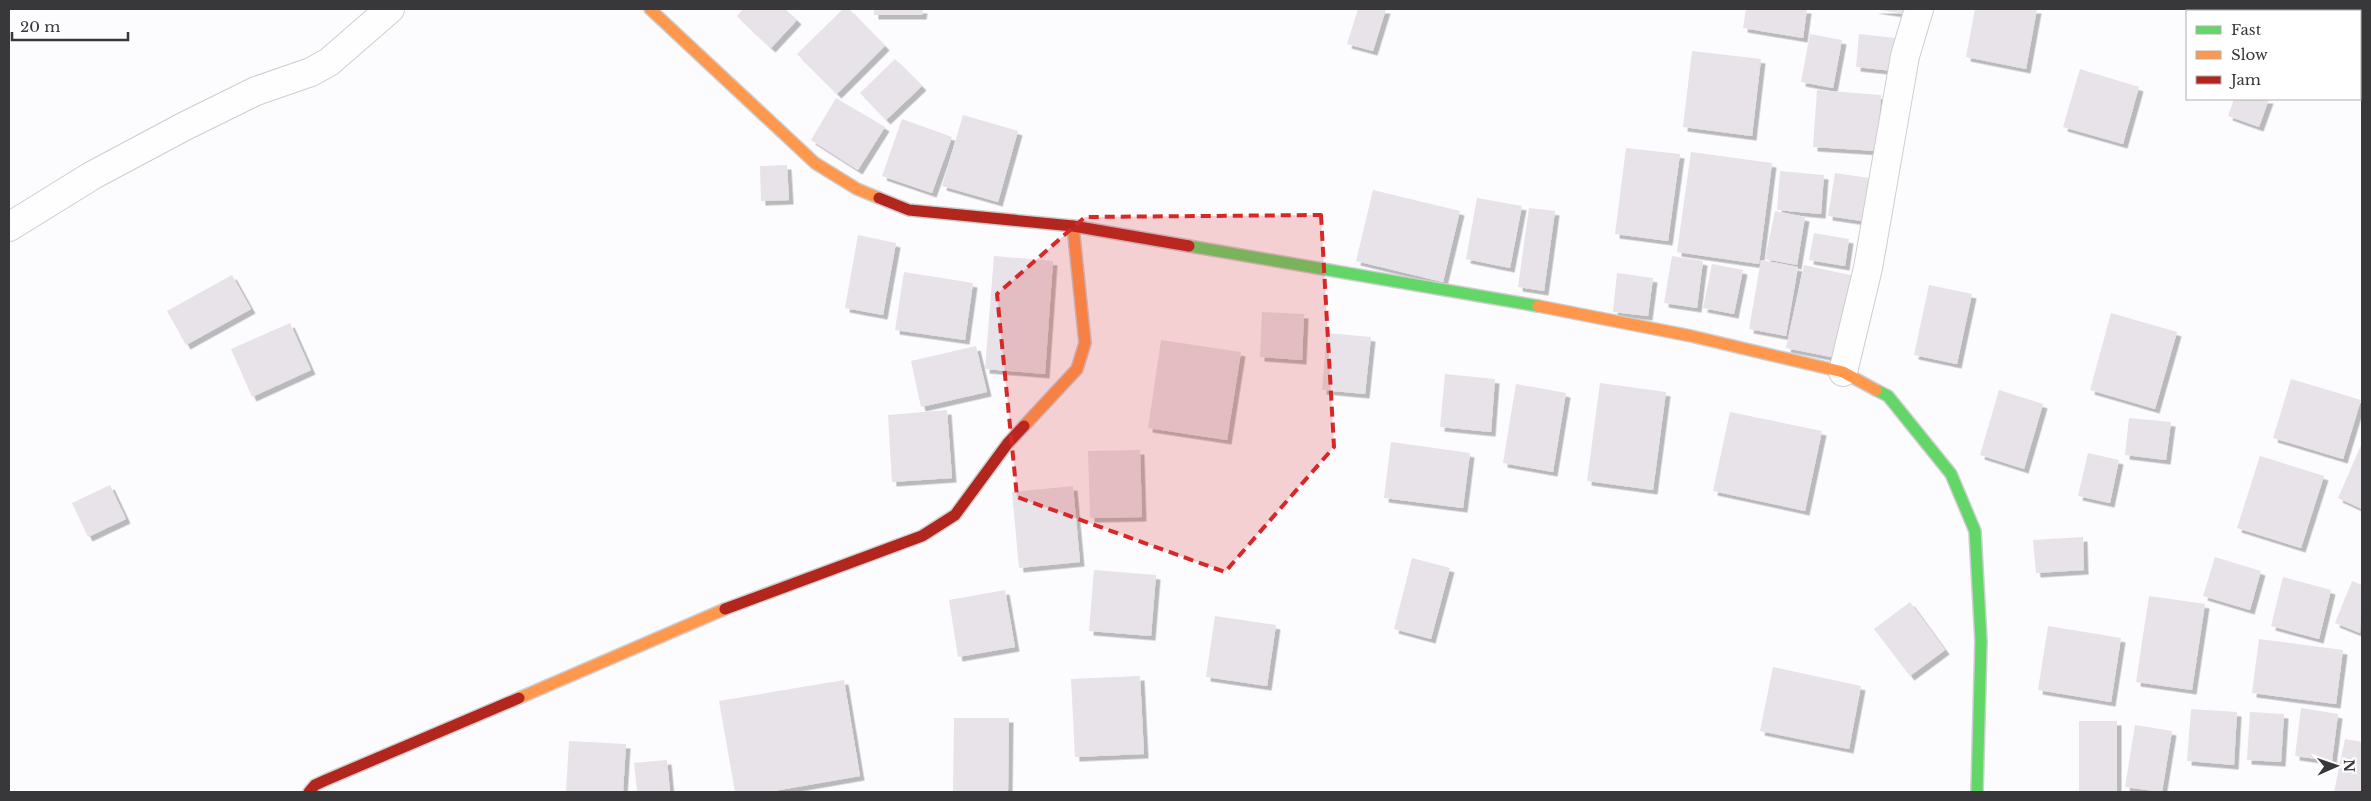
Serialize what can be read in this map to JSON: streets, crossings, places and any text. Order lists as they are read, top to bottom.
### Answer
{
  "legend": ["Fast", "Slow", "Jam"],
  "scale_bar": "20 m",
  "north": "right"
}
